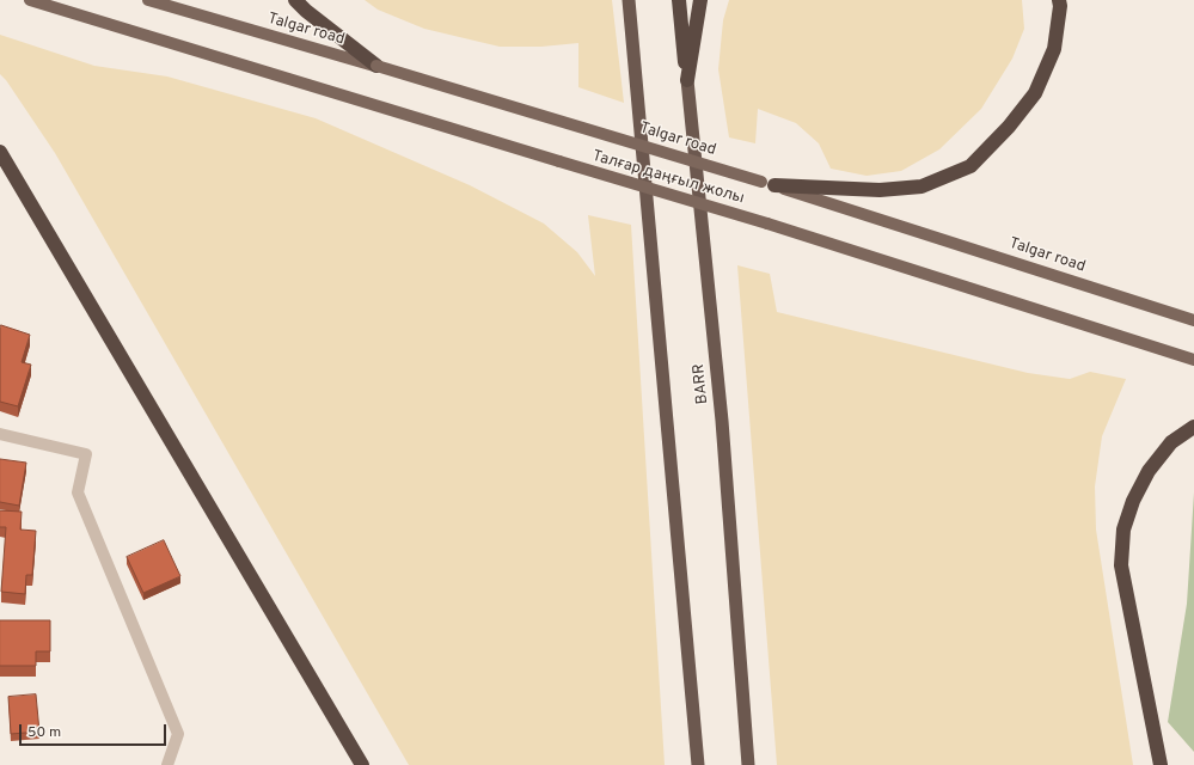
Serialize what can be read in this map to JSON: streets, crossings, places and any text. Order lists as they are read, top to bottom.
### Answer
{
  "streets": {
    "highway": ["BARR"],
    "main road": ["Talgar road", "Талғар даңғыл жолы"]
  },
  "scale_bar": "50 m"
}
